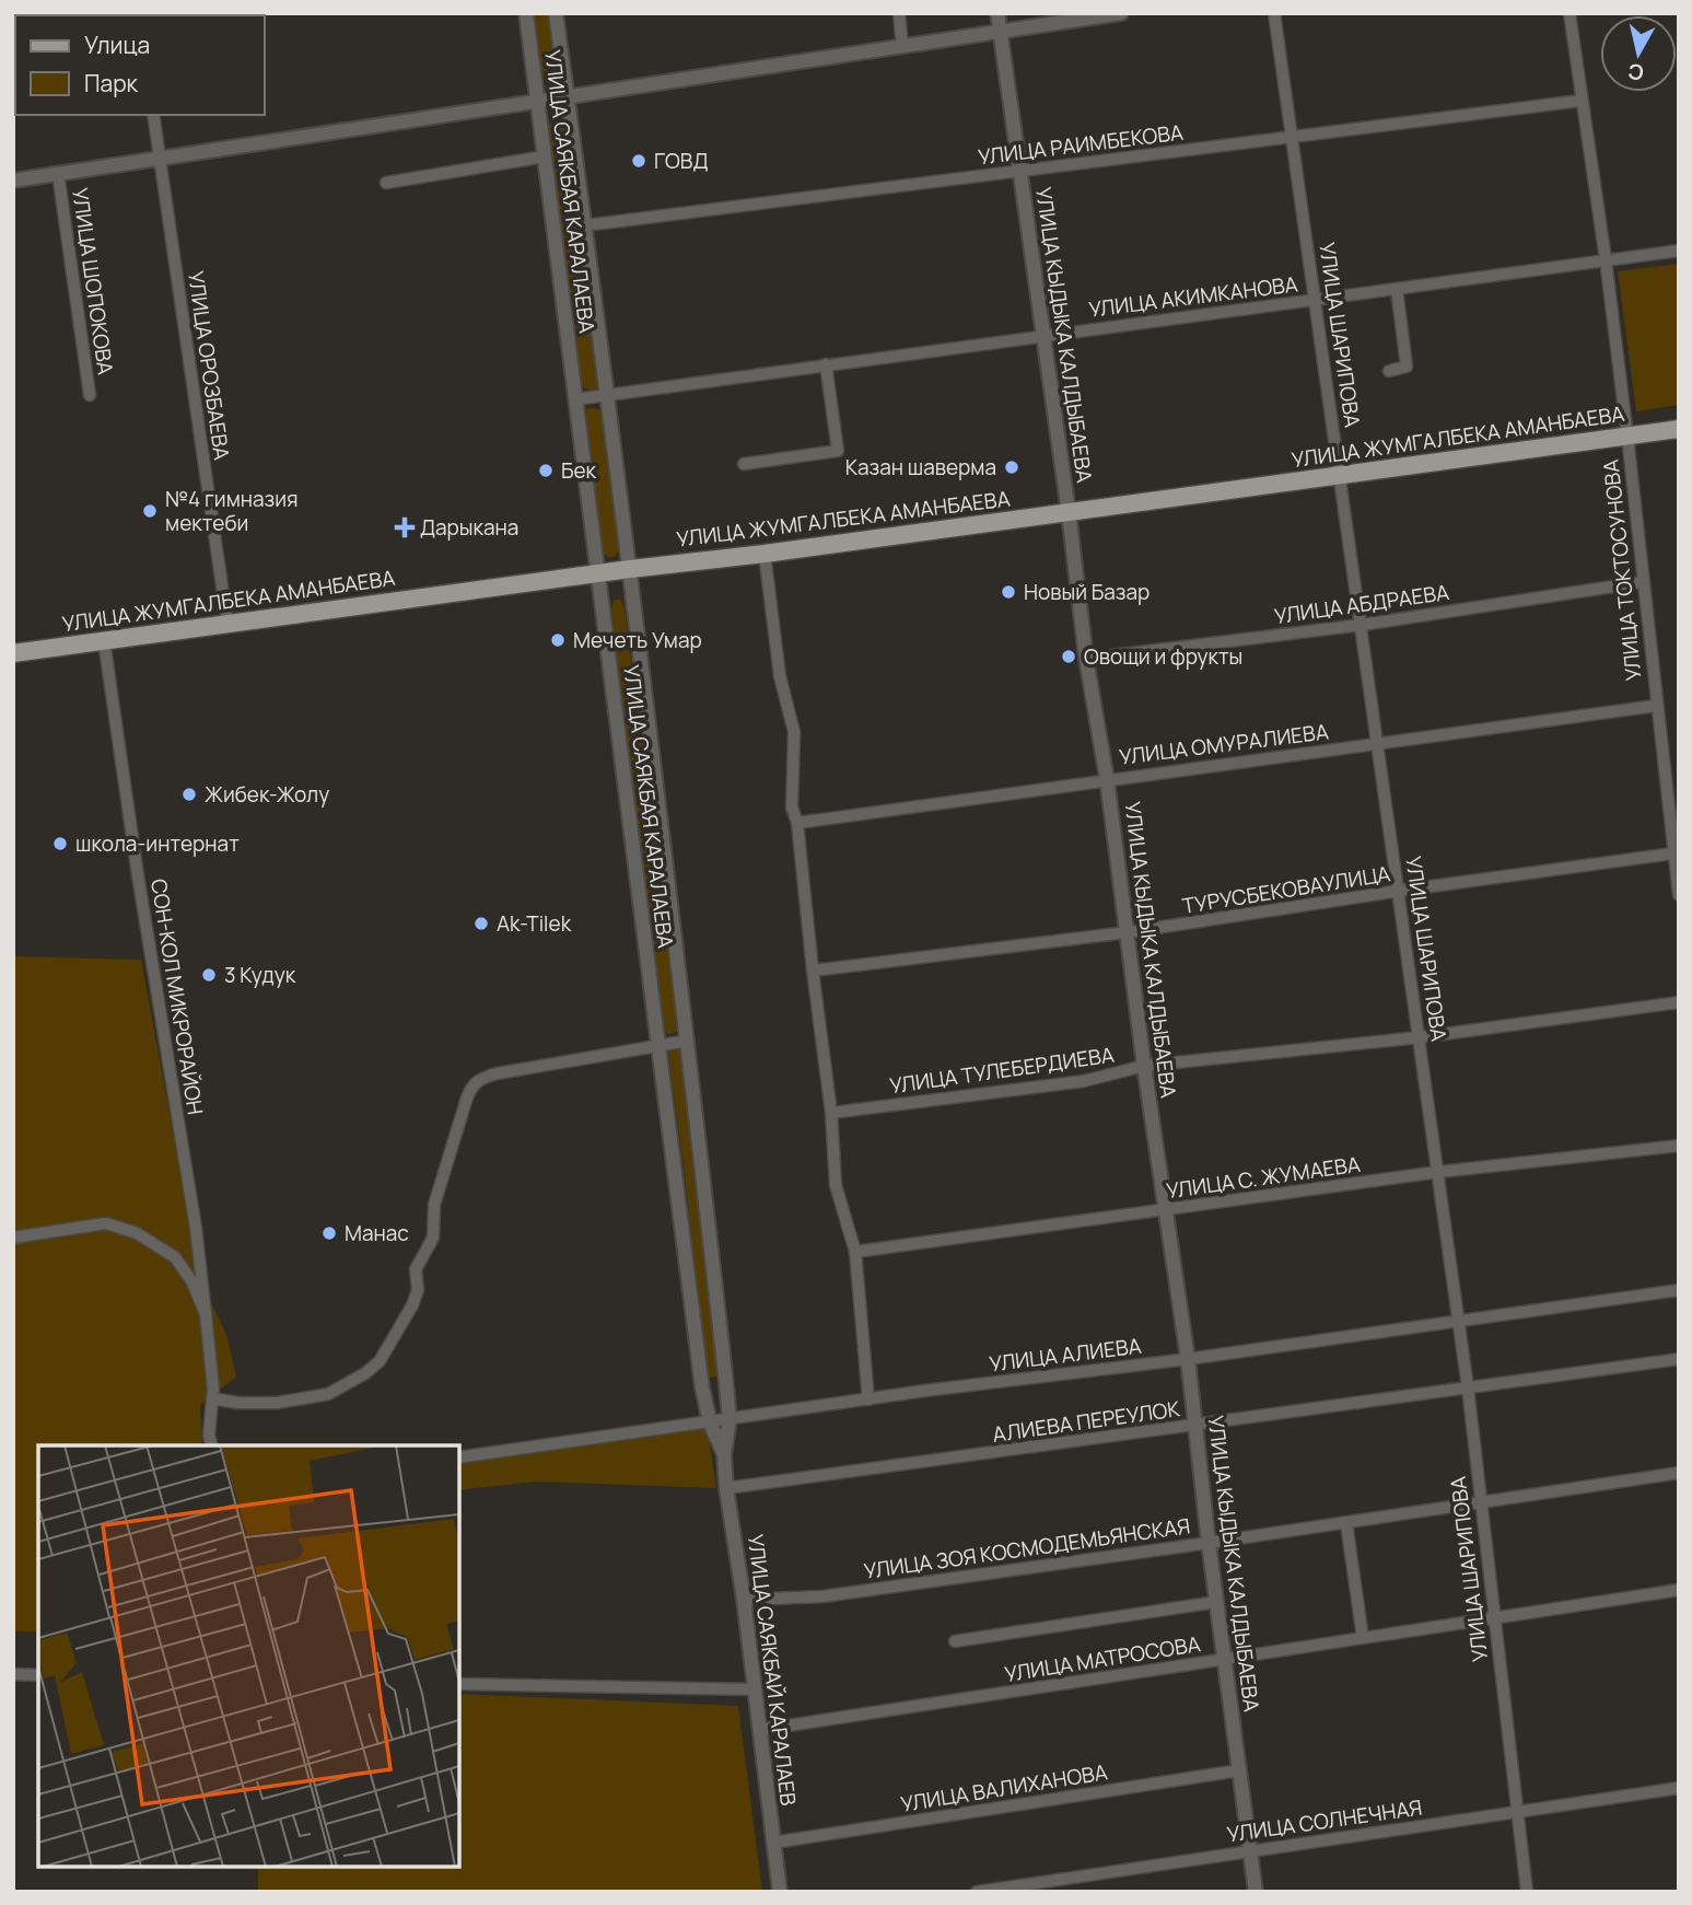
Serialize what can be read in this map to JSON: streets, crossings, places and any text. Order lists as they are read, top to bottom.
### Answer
{
  "streets": {
    "main road": ["УЛИЦА ЖУМГАЛБЕКА АМАНБАЕВА"],
    "street": [
      "УЛИЦА РАИМБЕКОВА",
      "УЛИЦА САЯКБАЯ КАРАЛАЕВА",
      "УЛИЦА ШОПОКОВА",
      "УЛИЦА АКИМКАНОВА",
      "УЛИЦА КЫДЫКА КАЛДЫБАЕВА",
      "УЛИЦА ШАРИПОВА",
      "УЛИЦА ОРОЗБАЕВА",
      "УЛИЦА ТОКТОСУНОВА",
      "УЛИЦА АБДРАЕВА",
      "УЛИЦА ОМУРАЛИЕВА",
      "ТУРУСБЕКОВАУЛИЦА",
      "СОН-КОЛ МИКРОРАЙОН",
      "УЛИЦА ТУЛЕБЕРДИЕВА",
      "УЛИЦА С. ЖУМАЕВА",
      "УЛИЦА АЛИЕВА",
      "АЛИЕВА ПЕРЕУЛОК",
      "УЛИЦА ЗОЯ КОСМОДЕМЬЯНСКАЯ",
      "УЛИЦА МАТРОСОВА",
      "УЛИЦА САЯКБАЙ КАРАЛАЕВ",
      "УЛИЦА ВАЛИХАНОВА",
      "УЛИЦА СОЛНЕЧНАЯ"
    ]
  },
  "crossings": [
    ["УЛИЦА РАИМБЕКОВА", "УЛИЦА САЯКБАЯ КАРАЛАЕВА"],
    ["УЛИЦА РАИМБЕКОВА", "УЛИЦА КЫДЫКА КАЛДЫБАЕВА"],
    ["УЛИЦА РАИМБЕКОВА", "УЛИЦА ШАРИПОВА"],
    ["УЛИЦА РАИМБЕКОВА", "УЛИЦА ТОКТОСУНОВА"],
    ["УЛИЦА САЯКБАЯ КАРАЛАЕВА", "УЛИЦА АКИМКАНОВА"],
    ["УЛИЦА САЯКБАЯ КАРАЛАЕВА", "УЛИЦА ЖУМГАЛБЕКА АМАНБАЕВА"],
    ["УЛИЦА САЯКБАЯ КАРАЛАЕВА", "УЛИЦА АЛИЕВА"],
    ["УЛИЦА САЯКБАЯ КАРАЛАЕВА", "УЛИЦА САЯКБАЙ КАРАЛАЕВ"],
    ["УЛИЦА АКИМКАНОВА", "УЛИЦА КЫДЫКА КАЛДЫБАЕВА"],
    ["УЛИЦА АКИМКАНОВА", "УЛИЦА ШАРИПОВА"],
    ["УЛИЦА АКИМКАНОВА", "УЛИЦА ТОКТОСУНОВА"],
    ["УЛИЦА КЫДЫКА КАЛДЫБАЕВА", "УЛИЦА ЖУМГАЛБЕКА АМАНБАЕВА"],
    ["УЛИЦА КЫДЫКА КАЛДЫБАЕВА", "УЛИЦА АБДРАЕВА"],
    ["УЛИЦА КЫДЫКА КАЛДЫБАЕВА", "УЛИЦА ОМУРАЛИЕВА"],
    ["УЛИЦА КЫДЫКА КАЛДЫБАЕВА", "ТУРУСБЕКОВАУЛИЦА"],
    ["УЛИЦА КЫДЫКА КАЛДЫБАЕВА", "УЛИЦА ТУЛЕБЕРДИЕВА"],
    ["УЛИЦА КЫДЫКА КАЛДЫБАЕВА", "УЛИЦА С. ЖУМАЕВА"],
    ["УЛИЦА КЫДЫКА КАЛДЫБАЕВА", "УЛИЦА АЛИЕВА"],
    ["УЛИЦА КЫДЫКА КАЛДЫБАЕВА", "АЛИЕВА ПЕРЕУЛОК"],
    ["УЛИЦА КЫДЫКА КАЛДЫБАЕВА", "УЛИЦА ЗОЯ КОСМОДЕМЬЯНСКАЯ"],
    ["УЛИЦА КЫДЫКА КАЛДЫБАЕВА", "УЛИЦА МАТРОСОВА"],
    ["УЛИЦА КЫДЫКА КАЛДЫБАЕВА", "УЛИЦА ВАЛИХАНОВА"],
    ["УЛИЦА КЫДЫКА КАЛДЫБАЕВА", "УЛИЦА СОЛНЕЧНАЯ"],
    ["УЛИЦА ШАРИПОВА", "УЛИЦА ЖУМГАЛБЕКА АМАНБАЕВА"],
    ["УЛИЦА ШАРИПОВА", "УЛИЦА АБДРАЕВА"],
    ["УЛИЦА ШАРИПОВА", "УЛИЦА ОМУРАЛИЕВА"],
    ["УЛИЦА ШАРИПОВА", "ТУРУСБЕКОВАУЛИЦА"],
    ["УЛИЦА ШАРИПОВА", "УЛИЦА ТУЛЕБЕРДИЕВА"],
    ["УЛИЦА ШАРИПОВА", "УЛИЦА С. ЖУМАЕВА"],
    ["УЛИЦА ШАРИПОВА", "УЛИЦА АЛИЕВА"],
    ["УЛИЦА ШАРИПОВА", "АЛИЕВА ПЕРЕУЛОК"],
    ["УЛИЦА ШАРИПОВА", "УЛИЦА ЗОЯ КОСМОДЕМЬЯНСКАЯ"],
    ["УЛИЦА ШАРИПОВА", "УЛИЦА МАТРОСОВА"],
    ["УЛИЦА ШАРИПОВА", "УЛИЦА СОЛНЕЧНАЯ"],
    ["УЛИЦА ОРОЗБАЕВА", "УЛИЦА ЖУМГАЛБЕКА АМАНБАЕВА"],
    ["УЛИЦА ЖУМГАЛБЕКА АМАНБАЕВА", "УЛИЦА ТОКТОСУНОВА"],
    ["УЛИЦА ЖУМГАЛБЕКА АМАНБАЕВА", "СОН-КОЛ МИКРОРАЙОН"],
    ["УЛИЦА ТОКТОСУНОВА", "УЛИЦА АБДРАЕВА"],
    ["УЛИЦА ТОКТОСУНОВА", "УЛИЦА ОМУРАЛИЕВА"],
    ["УЛИЦА ТОКТОСУНОВА", "ТУРУСБЕКОВАУЛИЦА"],
    ["УЛИЦА АЛИЕВА", "УЛИЦА САЯКБАЙ КАРАЛАЕВ"],
    ["АЛИЕВА ПЕРЕУЛОК", "УЛИЦА САЯКБАЙ КАРАЛАЕВ"],
    ["УЛИЦА ЗОЯ КОСМОДЕМЬЯНСКАЯ", "УЛИЦА САЯКБАЙ КАРАЛАЕВ"],
    ["УЛИЦА МАТРОСОВА", "УЛИЦА САЯКБАЙ КАРАЛАЕВ"],
    ["УЛИЦА САЯКБАЙ КАРАЛАЕВ", "УЛИЦА ВАЛИХАНОВА"]
  ],
  "places": {
    "other": [
      "ГОВД",
      "Казан шаверма",
      "Бек",
      "№4 гимназия мектеби",
      "Новый Базар",
      "Мечеть Умар",
      "Овощи и фрукты",
      "Жибек-Жолу",
      "школа-интернат",
      "Ak-Tilek",
      "3 Кудук",
      "Манас"
    ],
    "health": ["Дарыкана"]
  },
  "legend": ["Улица", "Парк"],
  "north": "bottom"
}
